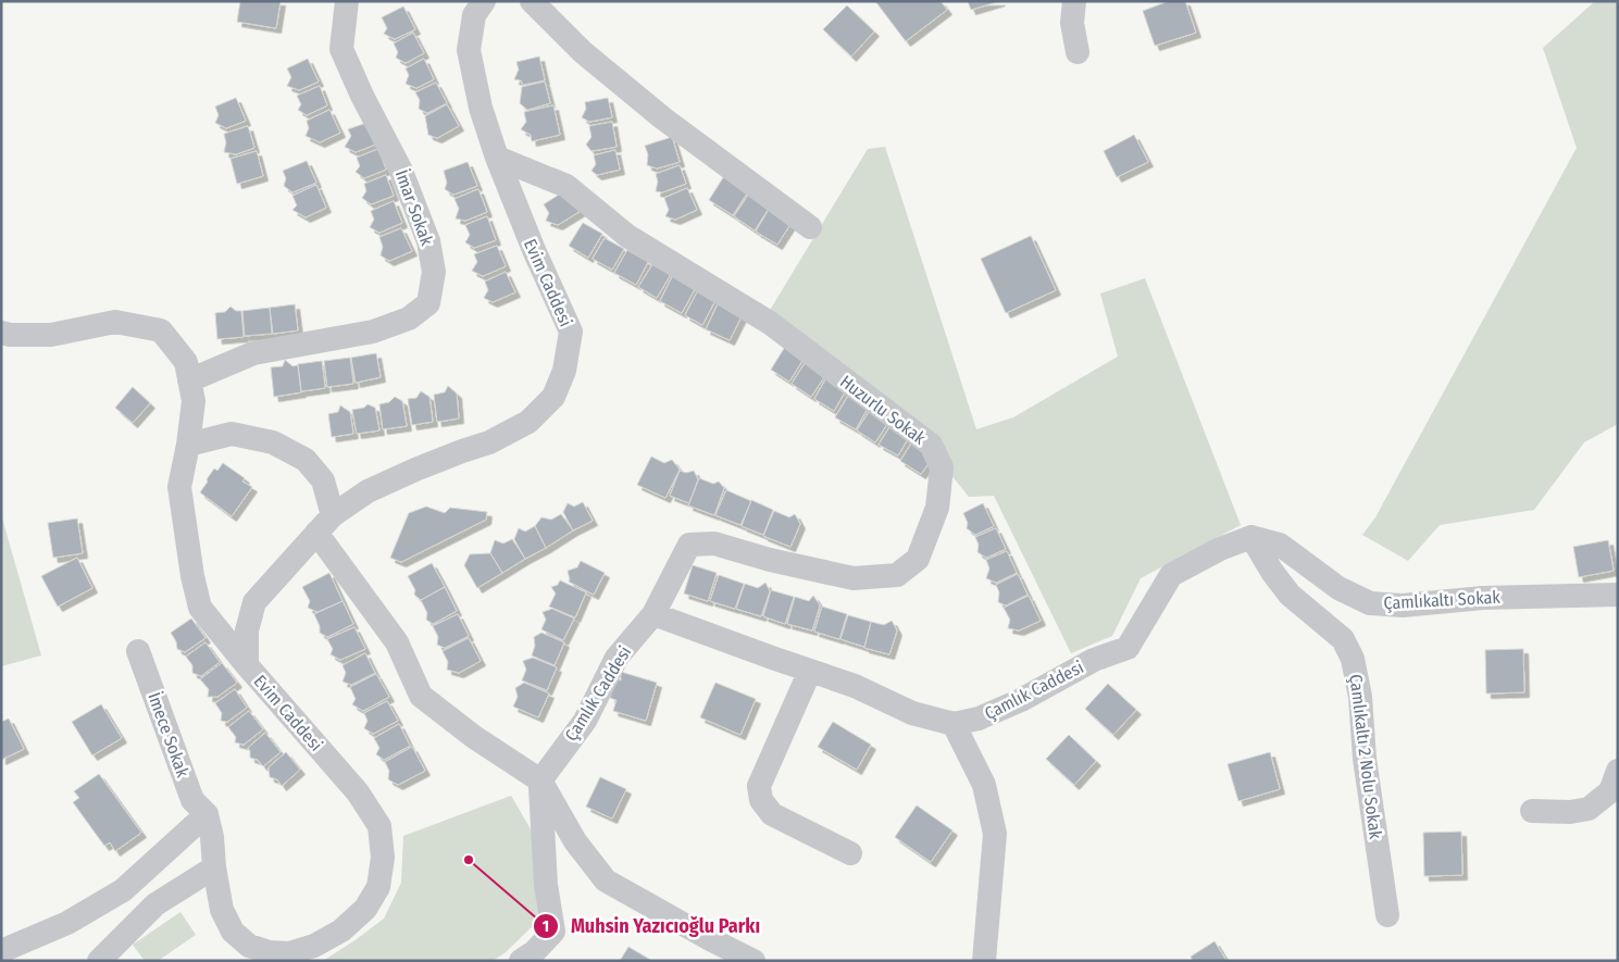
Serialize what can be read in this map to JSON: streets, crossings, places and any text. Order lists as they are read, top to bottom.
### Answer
{
  "streets": {
    "street": [
      "İmar Sokak",
      "Evim Caddesi",
      "Huzurlu Sokak",
      "Çamlıkaltı Sokak",
      "Çamlık Caddesi",
      "İmece Sokak",
      "Çamlıkaltı 2 Nolu Sokak"
    ]
  },
  "crossings": [
    ["Evim Caddesi", "Huzurlu Sokak"],
    ["Evim Caddesi", "İmece Sokak"],
    ["Huzurlu Sokak", "Çamlık Caddesi"],
    ["Çamlıkaltı Sokak", "Çamlık Caddesi"],
    ["Çamlıkaltı Sokak", "Çamlıkaltı 2 Nolu Sokak"],
    ["Çamlık Caddesi", "Çamlıkaltı 2 Nolu Sokak"]
  ],
  "places": ["Muhsin Yazıcıoğlu Parkı"]
}
